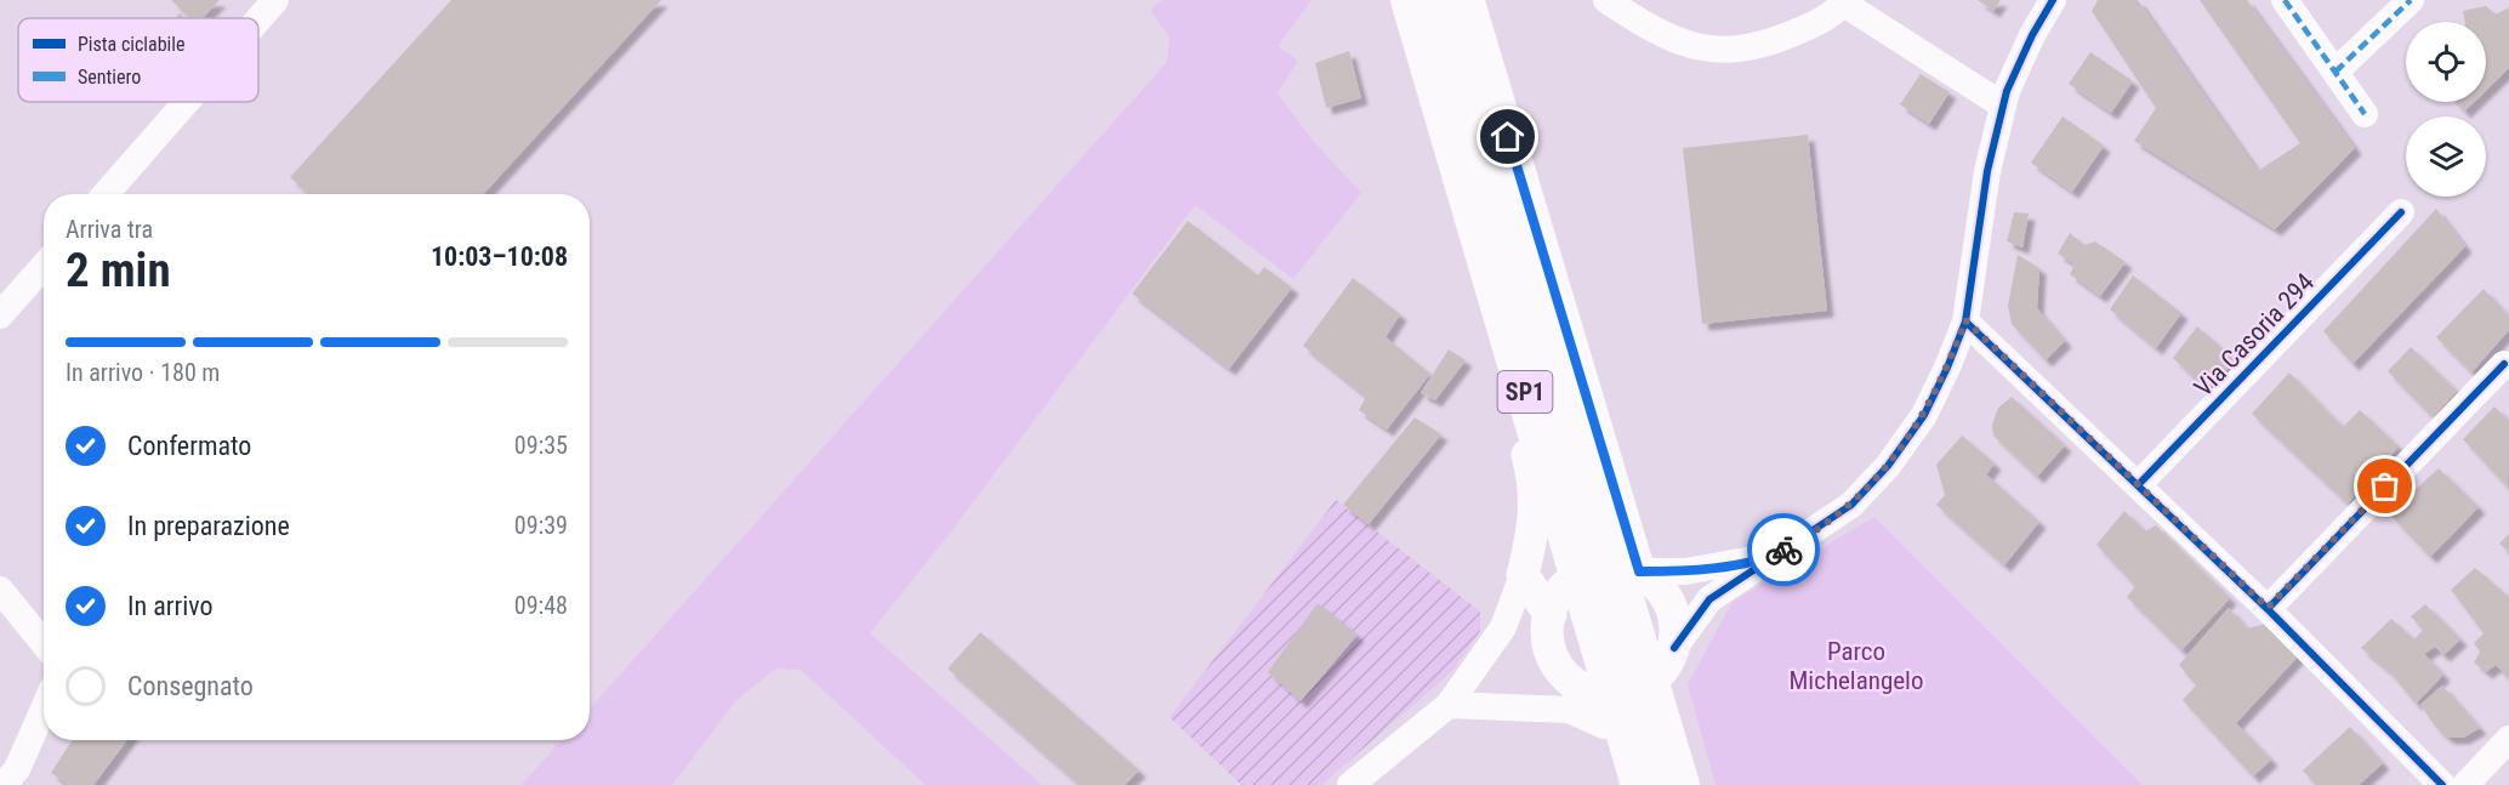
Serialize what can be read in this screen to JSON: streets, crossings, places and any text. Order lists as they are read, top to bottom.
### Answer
{
  "streets": {
    "highway": ["SP1"],
    "street": ["Via Casoria 294"]
  },
  "parks": ["Parco Michelangelo"],
  "legend": ["Pista ciclabile", "Sentiero"],
  "page": {
    "heading": ["2 min", "Arriva tra", "10:03–10:08"],
    "bar": "In arrivo · 180 m",
    "list": [
      ["Confermato", "09:35"],
      ["In preparazione", "09:39"],
      ["In arrivo", "09:48"],
      "Consegnato"
    ]
  }
}
